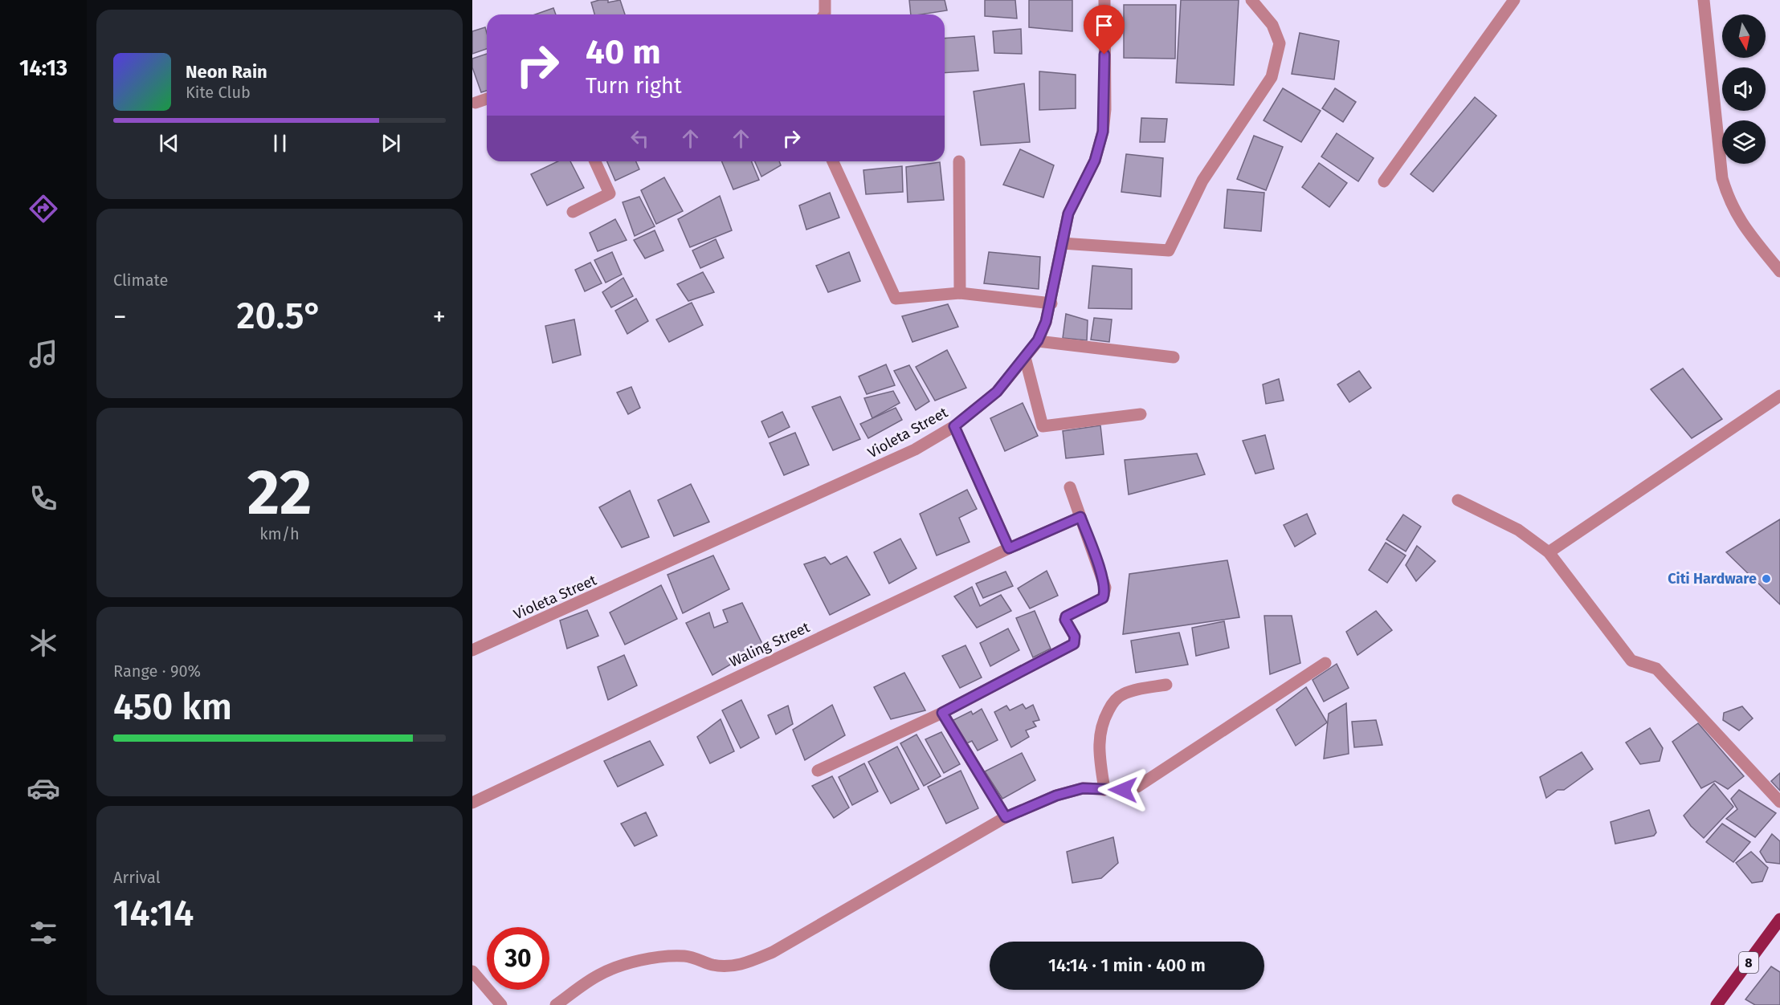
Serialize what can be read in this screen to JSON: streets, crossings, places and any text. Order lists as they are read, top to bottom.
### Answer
{
  "streets": {
    "main road": ["8"],
    "street": ["Violeta Street", "Waling Street"]
  },
  "places": ["Citi Hardware"],
  "north": "bottom",
  "page": {
    "tabs": "14:13",
    "turn": ["40 m", "Turn right"],
    "song": ["Neon Rain", "Kite Club"],
    "tile": [
      "Climate",
      ["22", "km/h"],
      ["Range · 90%", "450 km"],
      ["Arrival", "14:14"]
    ],
    "heat": ["−", "20.5°", "+"],
    "limit": "30",
    "trip": "14:14 · 1 min · 400 m"
  }
}
